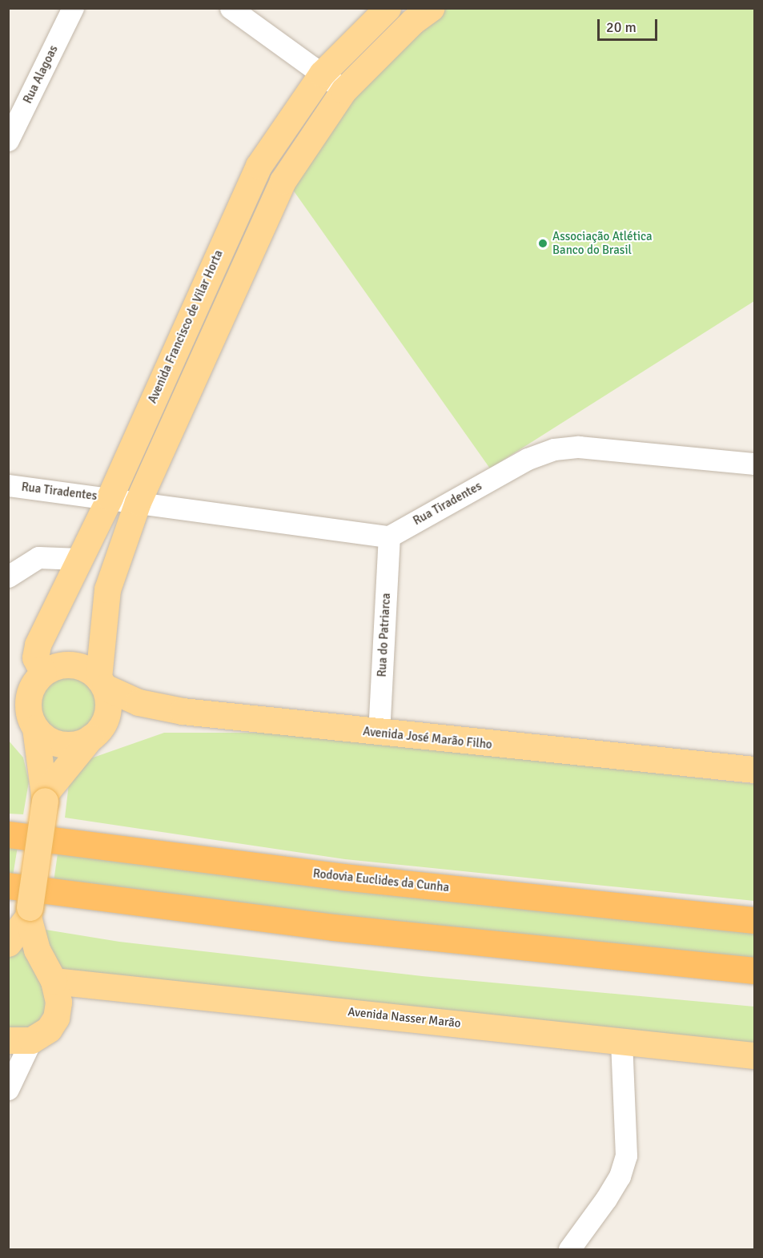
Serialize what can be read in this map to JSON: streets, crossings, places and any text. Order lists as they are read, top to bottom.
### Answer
{
  "streets": {
    "highway": ["Rodovia Euclides da Cunha"],
    "main road": ["Avenida Francisco de Vilar Horta", "Avenida José Marão Filho", "Avenida Nasser Marão"],
    "street": ["Rua Alagoas", "Rua Tiradentes", "Rua do Patriarca"]
  },
  "crossings": [
    ["Avenida Francisco de Vilar Horta", "Rua Tiradentes"],
    ["Avenida Francisco de Vilar Horta", "Avenida José Marão Filho"],
    ["Rua Tiradentes", "Rua do Patriarca"],
    ["Rua do Patriarca", "Avenida José Marão Filho"]
  ],
  "places": ["Associação Atlética Banco do Brasil"],
  "scale_bar": "20 m"
}
